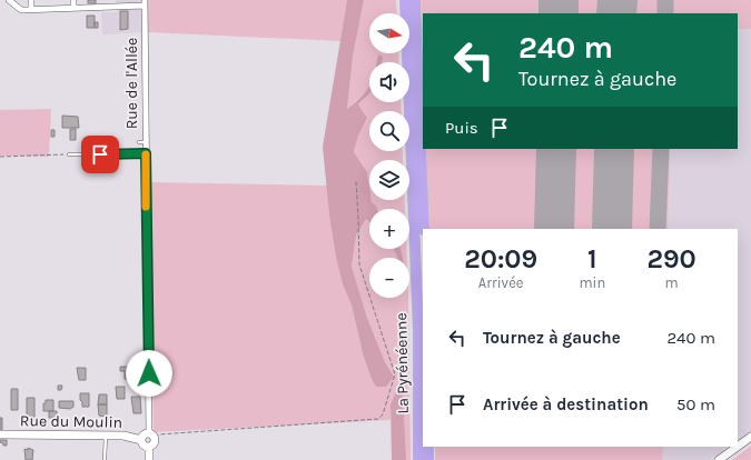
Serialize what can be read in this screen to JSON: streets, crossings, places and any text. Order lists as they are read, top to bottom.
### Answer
{
  "streets": {
    "highway": ["La Pyrénéenne"],
    "street": ["Rue de l'Allée", "Rue du Moulin"]
  },
  "crossings": [
    ["Rue de l'Allée", "Rue du Moulin"]
  ],
  "north": "right",
  "page": {
    "map_buttons": ["+", "−"],
    "turn": ["240 m", "Tournez à gauche"],
    "then": "Puis",
    "eta": [
      "20:09",
      "Arrivée",
      "1",
      "min",
      "290",
      "m"
    ],
    "list": [
      {
        "name": "Tournez à gauche",
        "value": "240 m"
      },
      {
        "name": "Arrivée à destination",
        "value": "50 m"
      }
    ]
  }
}
